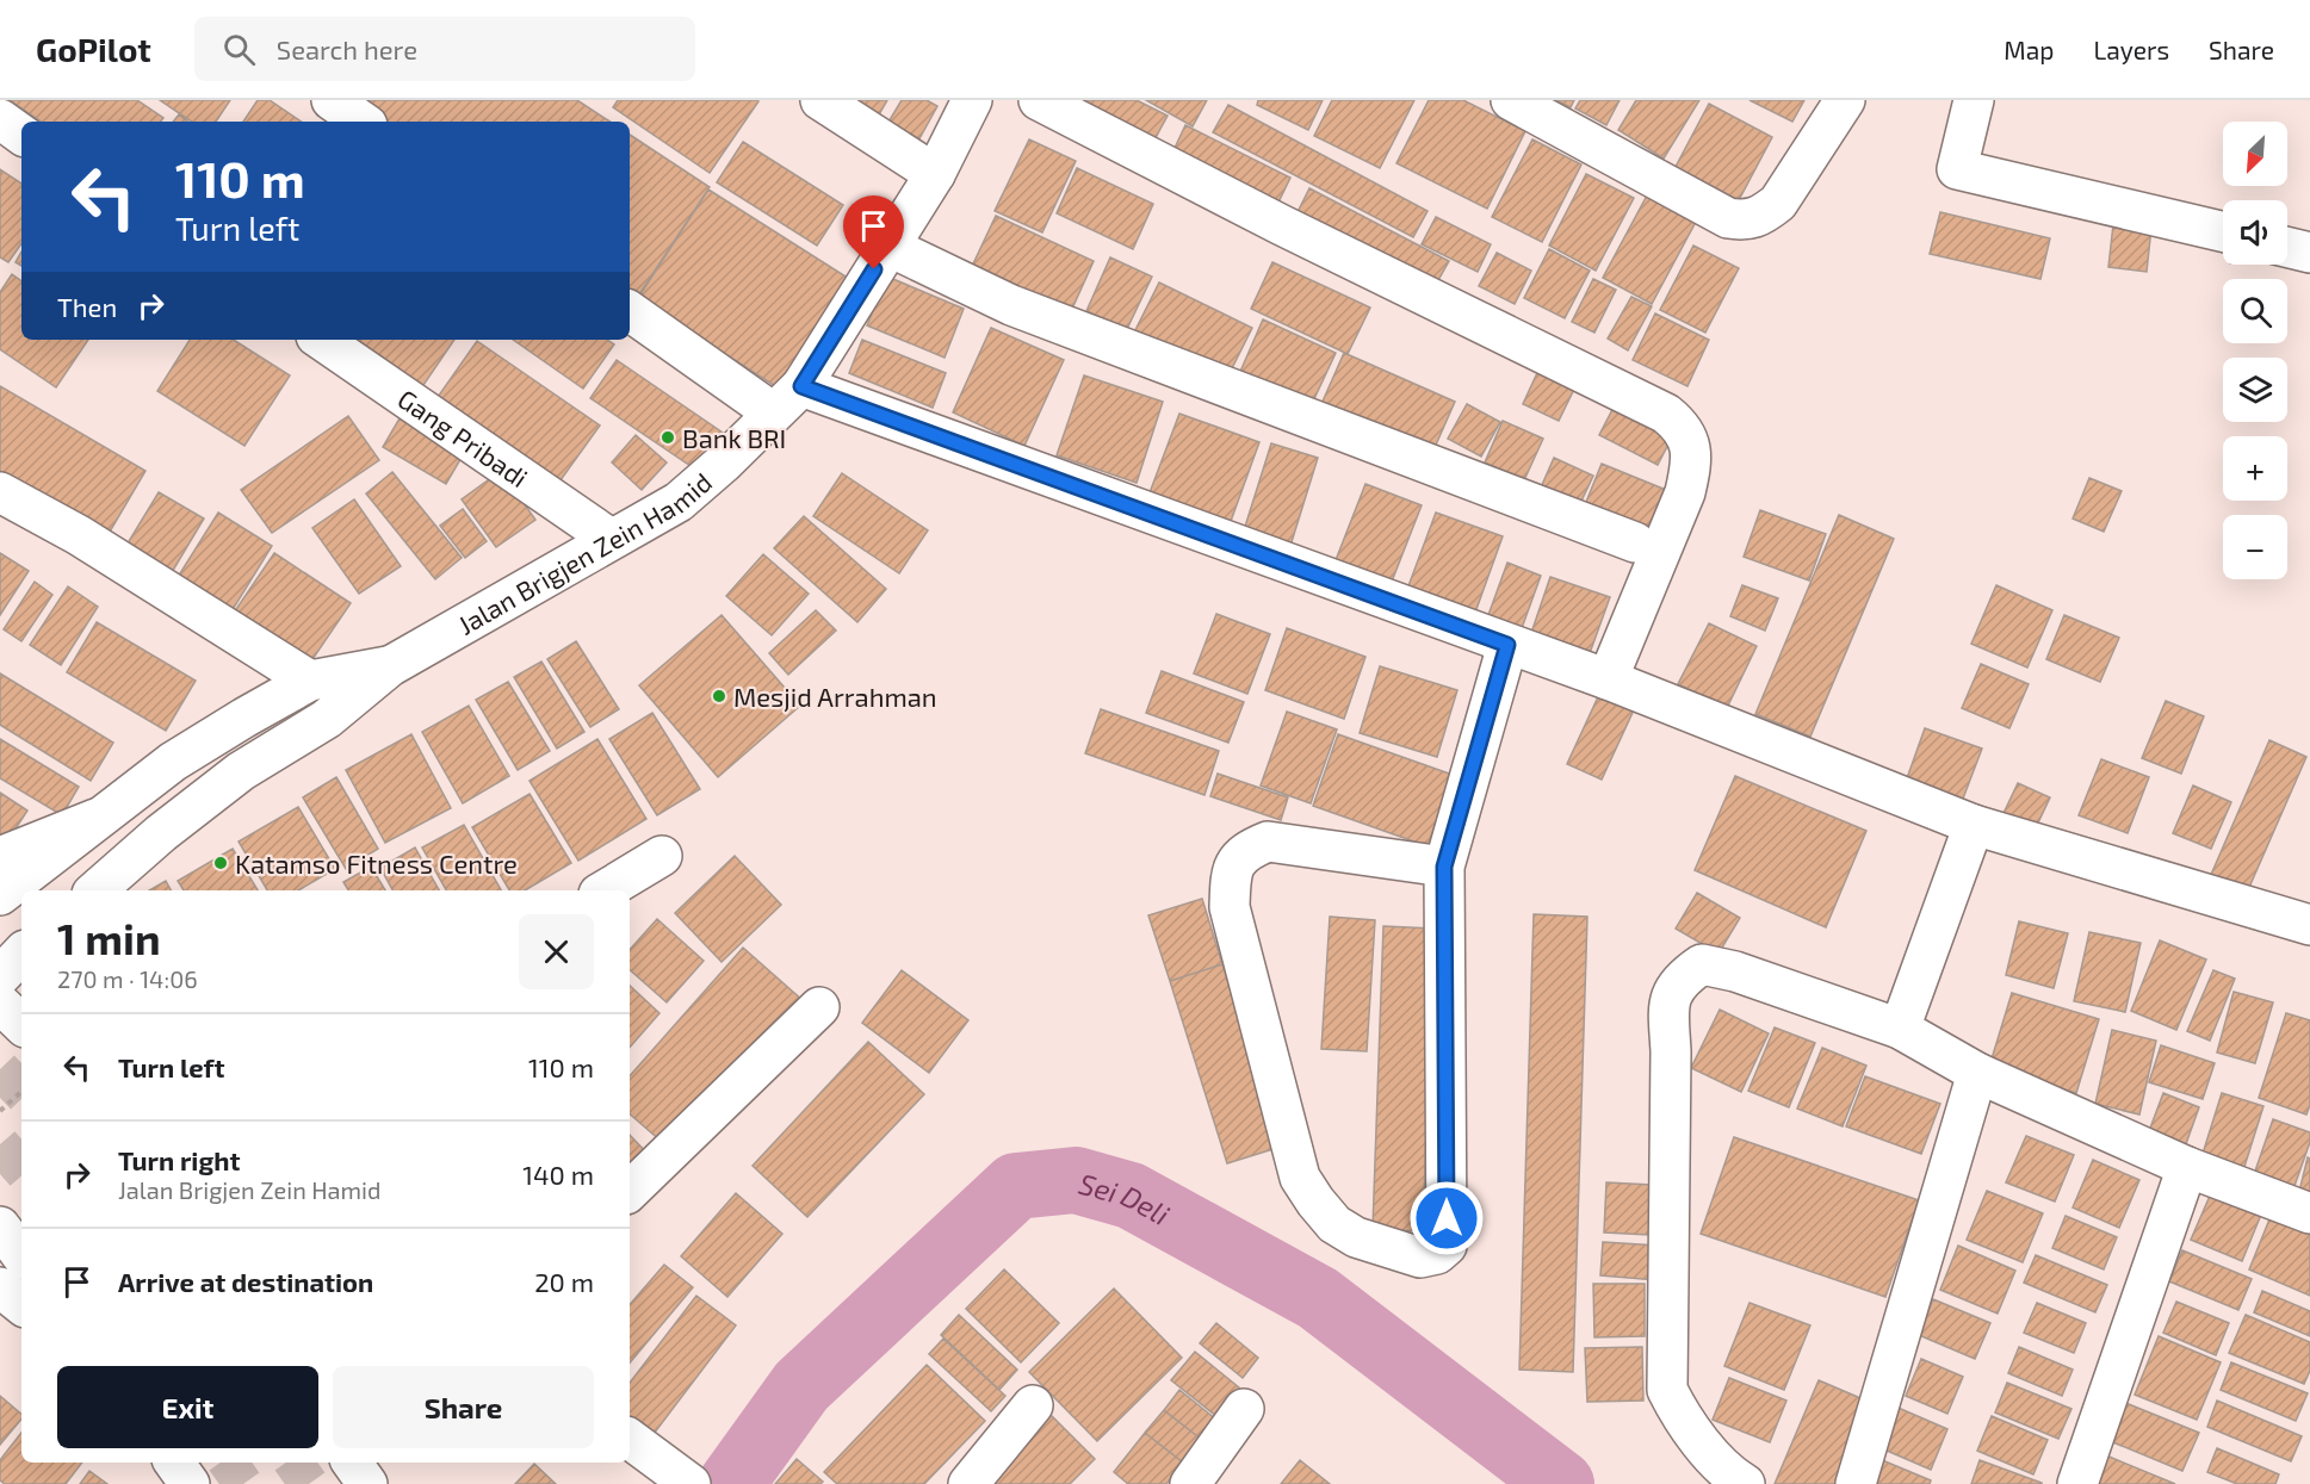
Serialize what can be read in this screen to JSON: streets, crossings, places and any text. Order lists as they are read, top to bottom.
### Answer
{
  "streets": {
    "main road": ["Gang Pribadi", "Jalan Brigjen Zein Hamid"]
  },
  "crossings": [
    ["Gang Pribadi", "Jalan Brigjen Zein Hamid"]
  ],
  "water": ["Sei Deli"],
  "places": ["Bank BRI", "Mesjid Arrahman", "Katamso Fitness Centre"],
  "north": "bottom left",
  "page": {
    "header": "GoPilot",
    "search": "Search here",
    "nav": ["Map", "Layers", "Share"],
    "map_buttons": ["+", "−"],
    "turn": ["110 m", "Turn left"],
    "then": "Then",
    "heading": ["1 min", "270 m · 14:06"],
    "list": [
      {
        "name": "Turn left",
        "value": "110 m"
      },
      {
        "name": "Turn right",
        "note": "Jalan Brigjen Zein Hamid",
        "value": "140 m"
      },
      {
        "name": "Arrive at destination",
        "value": "20 m"
      }
    ],
    "buttons": ["Exit", "Share"]
  }
}
